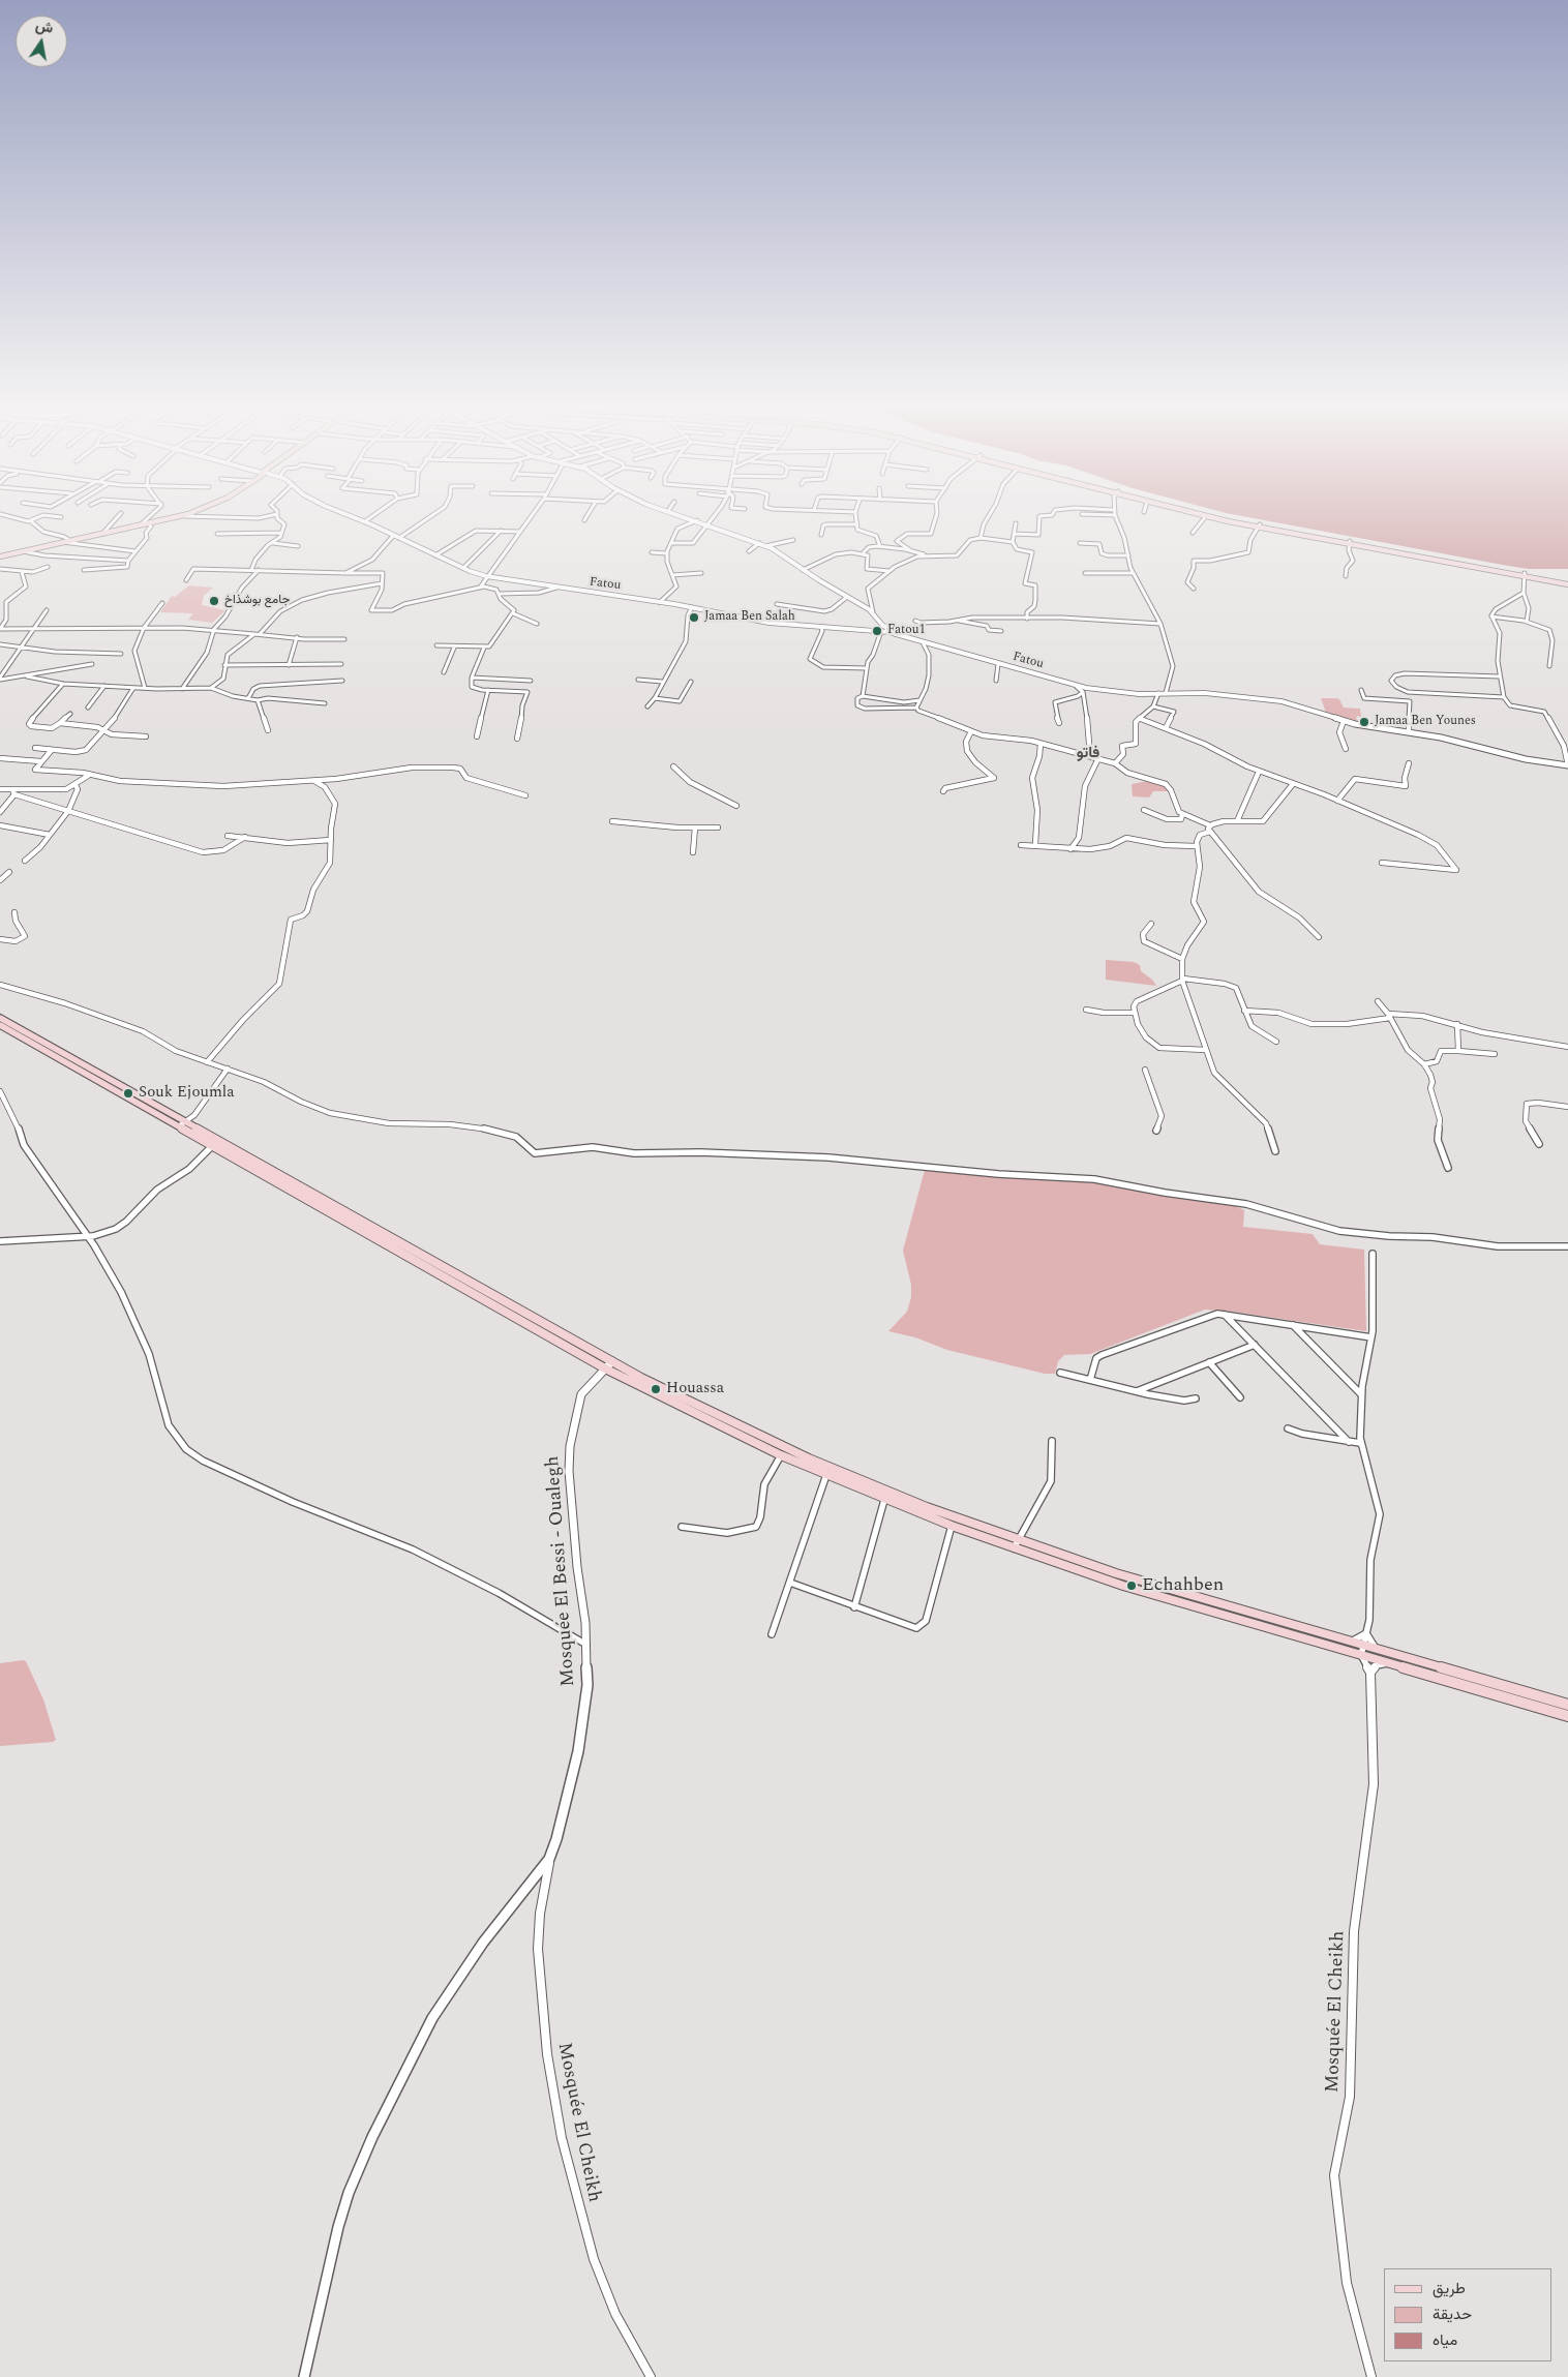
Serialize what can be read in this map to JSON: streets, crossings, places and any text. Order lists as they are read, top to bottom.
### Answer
{
  "streets": {
    "street": ["Fatou", "Mosquée El Bessi - Oualegh", "Mosquée El Cheikh"]
  },
  "crossings": [
    ["Mosquée El Bessi - Oualegh", "Mosquée El Cheikh"]
  ],
  "districts": ["فاتو"],
  "places": [
    "جامع بوشذاخ",
    "Jamaa Ben Salah",
    "Fatou1",
    "Jamaa Ben Younes",
    "Souk Ejoumla",
    "Houassa",
    "Echahben"
  ],
  "legend": ["طريق", "حديقة", "مياه"],
  "north": "top"
}
